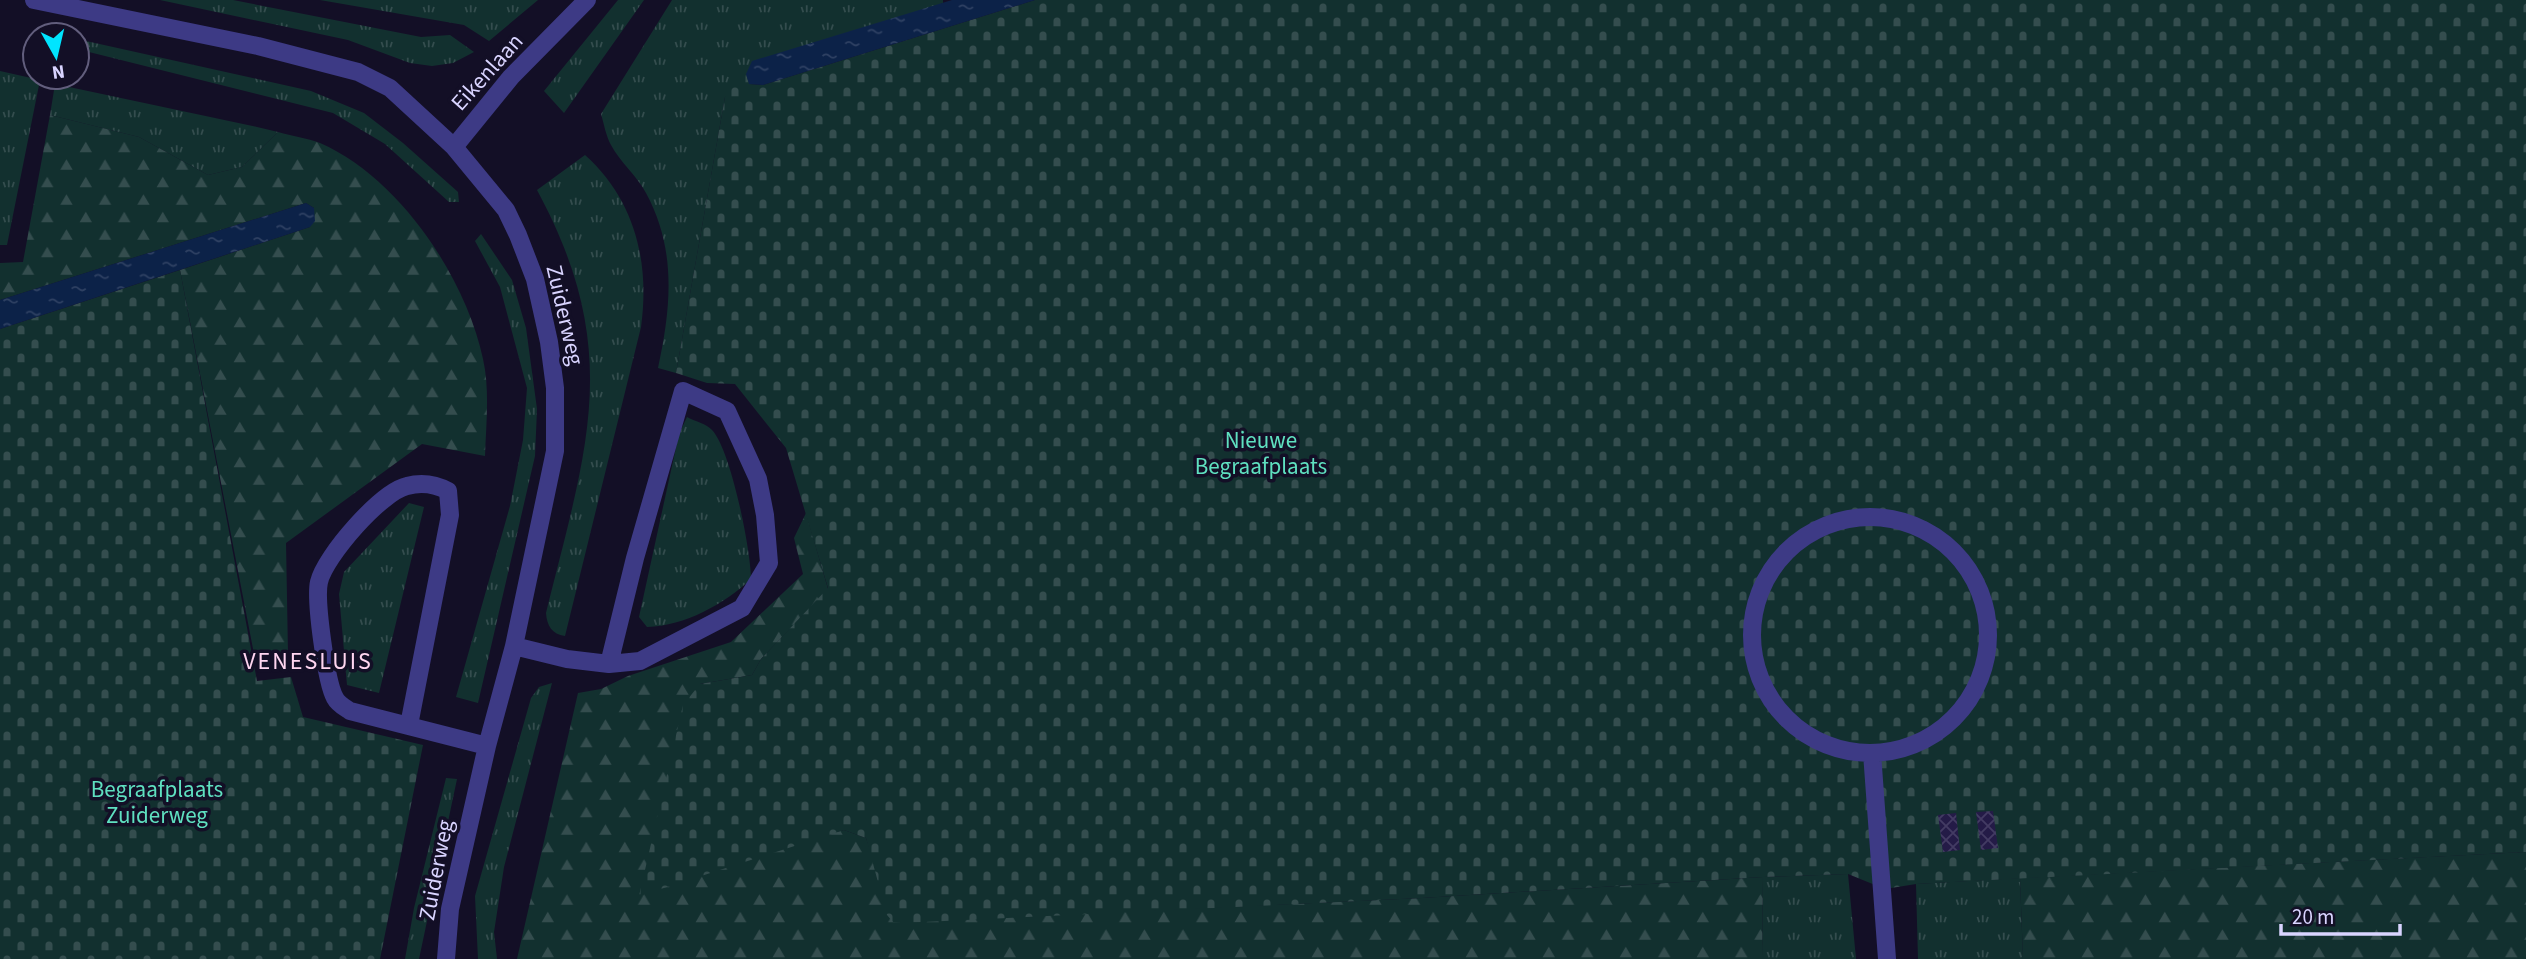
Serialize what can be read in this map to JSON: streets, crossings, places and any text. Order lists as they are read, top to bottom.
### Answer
{
  "streets": {
    "street": ["Eikenlaan", "Zuiderweg"]
  },
  "crossings": [
    ["Eikenlaan", "Zuiderweg"]
  ],
  "districts": ["VENESLUIS"],
  "parks": ["Nieuwe Begraafplaats", "Begraafplaats Zuiderweg"],
  "scale_bar": "20 m",
  "north": "bottom"
}
